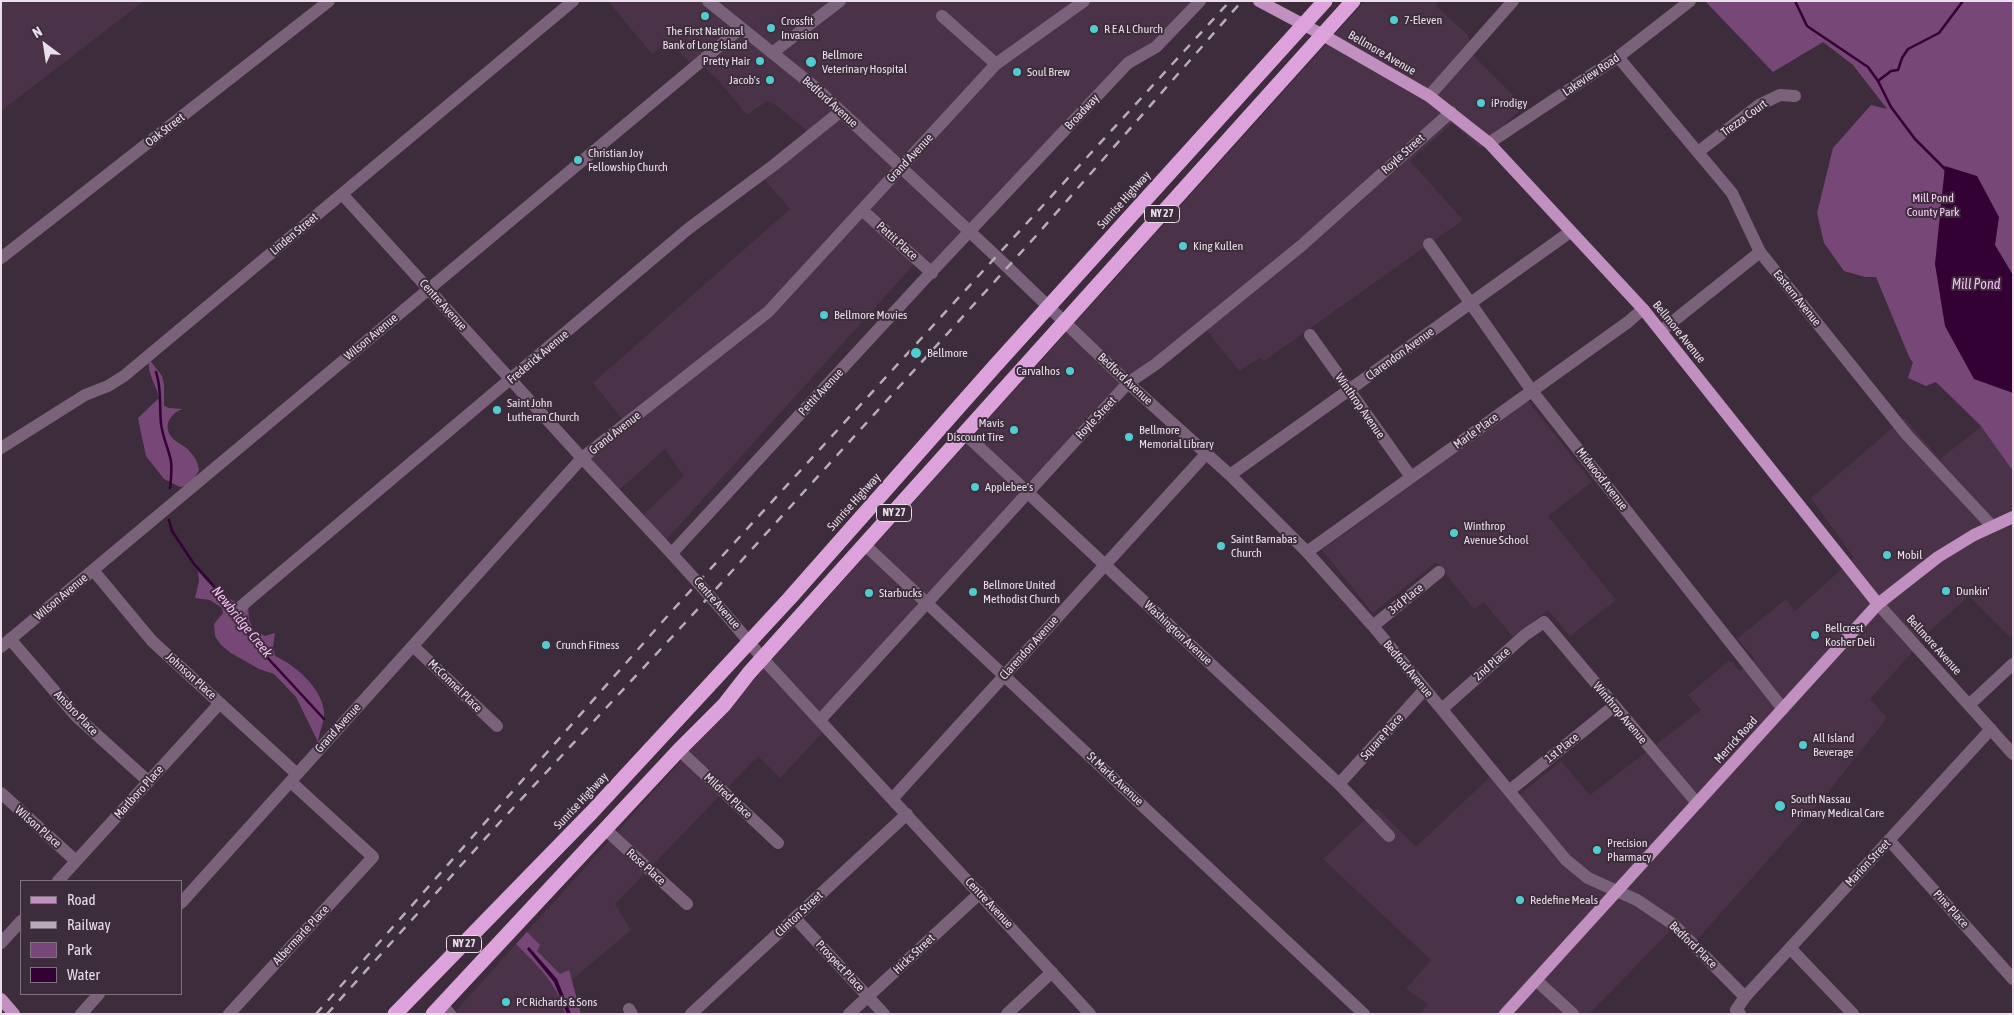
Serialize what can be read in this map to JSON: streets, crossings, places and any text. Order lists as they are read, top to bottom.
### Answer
{
  "streets": {
    "highway": ["Sunrise Highway", "NY 27"],
    "main road": ["Bellmore Avenue", "Merrick Road"],
    "street": [
      "Lakeview Road",
      "Bedford Avenue",
      "Broadway",
      "Trezza Court",
      "Oak Street",
      "Royle Street",
      "Grand Avenue",
      "Linden Street",
      "Pettit Place",
      "Eastern Avenue",
      "Centre Avenue",
      "Wilson Avenue",
      "Clarendon Avenue",
      "Frederick Avenue",
      "Pettit Avenue",
      "Winthrop Avenue",
      "Marle Place",
      "Midwood Avenue",
      "3rd Place",
      "Washington Avenue",
      "2nd Place",
      "Johnson Place",
      "McConnel Place",
      "Ansbro Place",
      "Square Place",
      "1st Place",
      "St Marks Avenue",
      "Marlboro Place",
      "Mildred Place",
      "Wilson Place",
      "Marion Street",
      "Rose Place",
      "Pine Place",
      "Clinton Street",
      "Albermarle Place",
      "Bedford Place",
      "Hicks Street",
      "Prospect Place"
    ]
  },
  "crossings": [
    ["Bellmore Avenue", "Lakeview Road"],
    ["Bellmore Avenue", "Royle Street"],
    ["Bellmore Avenue", "Sunrise Highway"],
    ["Bellmore Avenue", "NY 27"],
    ["Bellmore Avenue", "Clarendon Avenue"],
    ["Bellmore Avenue", "Marle Place"],
    ["Bellmore Avenue", "Merrick Road"],
    ["Bellmore Avenue", "Marion Street"],
    ["Lakeview Road", "Eastern Avenue"],
    ["Bedford Avenue", "Broadway"],
    ["Bedford Avenue", "Royle Street"],
    ["Bedford Avenue", "Grand Avenue"],
    ["Bedford Avenue", "Sunrise Highway"],
    ["Bedford Avenue", "NY 27"],
    ["Bedford Avenue", "Wilson Avenue"],
    ["Bedford Avenue", "Clarendon Avenue"],
    ["Bedford Avenue", "Frederick Avenue"],
    ["Bedford Avenue", "Pettit Avenue"],
    ["Bedford Avenue", "Marle Place"],
    ["Bedford Avenue", "3rd Place"],
    ["Bedford Avenue", "2nd Place"],
    ["Bedford Avenue", "Square Place"],
    ["Bedford Avenue", "Merrick Road"],
    ["Bedford Avenue", "1st Place"],
    ["Bedford Avenue", "Bedford Place"],
    ["Broadway", "Pettit Avenue"],
    ["Trezza Court", "Eastern Avenue"],
    ["Royle Street", "Centre Avenue"],
    ["Royle Street", "Washington Avenue"],
    ["Royle Street", "St Marks Avenue"],
    ["Grand Avenue", "Pettit Place"],
    ["Grand Avenue", "Centre Avenue"],
    ["Grand Avenue", "Johnson Place"],
    ["Grand Avenue", "McConnel Place"],
    ["Sunrise Highway", "Centre Avenue"],
    ["NY 27", "Centre Avenue"],
    ["NY 27", "Washington Avenue"],
    ["NY 27", "St Marks Avenue"],
    ["NY 27", "Mildred Place"],
    ["NY 27", "Rose Place"],
    ["Linden Street", "Centre Avenue"],
    ["Pettit Place", "Pettit Avenue"],
    ["Eastern Avenue", "Merrick Road"],
    ["Centre Avenue", "Wilson Avenue"],
    ["Centre Avenue", "Clarendon Avenue"],
    ["Centre Avenue", "Frederick Avenue"],
    ["Centre Avenue", "Pettit Avenue"],
    ["Centre Avenue", "Clinton Street"],
    ["Centre Avenue", "Hicks Street"],
    ["Wilson Avenue", "Johnson Place"],
    ["Wilson Avenue", "Ansbro Place"],
    ["Clarendon Avenue", "Winthrop Avenue"],
    ["Clarendon Avenue", "Midwood Avenue"],
    ["Clarendon Avenue", "Washington Avenue"],
    ["Clarendon Avenue", "St Marks Avenue"],
    ["Winthrop Avenue", "Marle Place"],
    ["Winthrop Avenue", "2nd Place"],
    ["Winthrop Avenue", "Merrick Road"],
    ["Winthrop Avenue", "1st Place"],
    ["Marle Place", "Midwood Avenue"],
    ["Midwood Avenue", "Merrick Road"],
    ["Washington Avenue", "Square Place"],
    ["Johnson Place", "Marlboro Place"],
    ["Johnson Place", "Albermarle Place"],
    ["Ansbro Place", "Marlboro Place"],
    ["Merrick Road", "Bedford Place"],
    ["Marlboro Place", "Wilson Place"],
    ["Marion Street", "Pine Place"],
    ["Marion Street", "Bedford Place"],
    ["Clinton Street", "Prospect Place"],
    ["Hicks Street", "Prospect Place"]
  ],
  "water": ["Mill Pond", "Newbridge Creek"],
  "parks": ["Mill Pond County Park"],
  "places": [
    "The First National Bank of Long Island",
    "7-Eleven",
    "Crossfit Invasion",
    "R E A L Church",
    "Pretty Hair",
    "Bellmore Veterinary Hospital",
    "Soul Brew",
    "Jacob's",
    "iProdigy",
    "Christian Joy Fellowship Church",
    "King Kullen",
    "Bellmore Movies",
    "Bellmore",
    "Carvalhos",
    "Saint John Lutheran Church",
    "Mavis Discount Tire",
    "Bellmore Memorial Library",
    "Applebee's",
    "Winthrop Avenue School",
    "Saint Barnabas Church",
    "Mobil",
    "Dunkin'",
    "Bellmore United Methodist Church",
    "Starbucks",
    "Bellcrest Kosher Deli",
    "Crunch Fitness",
    "All Island Beverage",
    "South Nassau Primary Medical Care",
    "Precision Pharmacy",
    "Redefine Meals",
    "PC Richards & Sons"
  ],
  "legend": [
    "Road",
    "Railway",
    "Park",
    "Water"
  ],
  "north": "top left"
}
